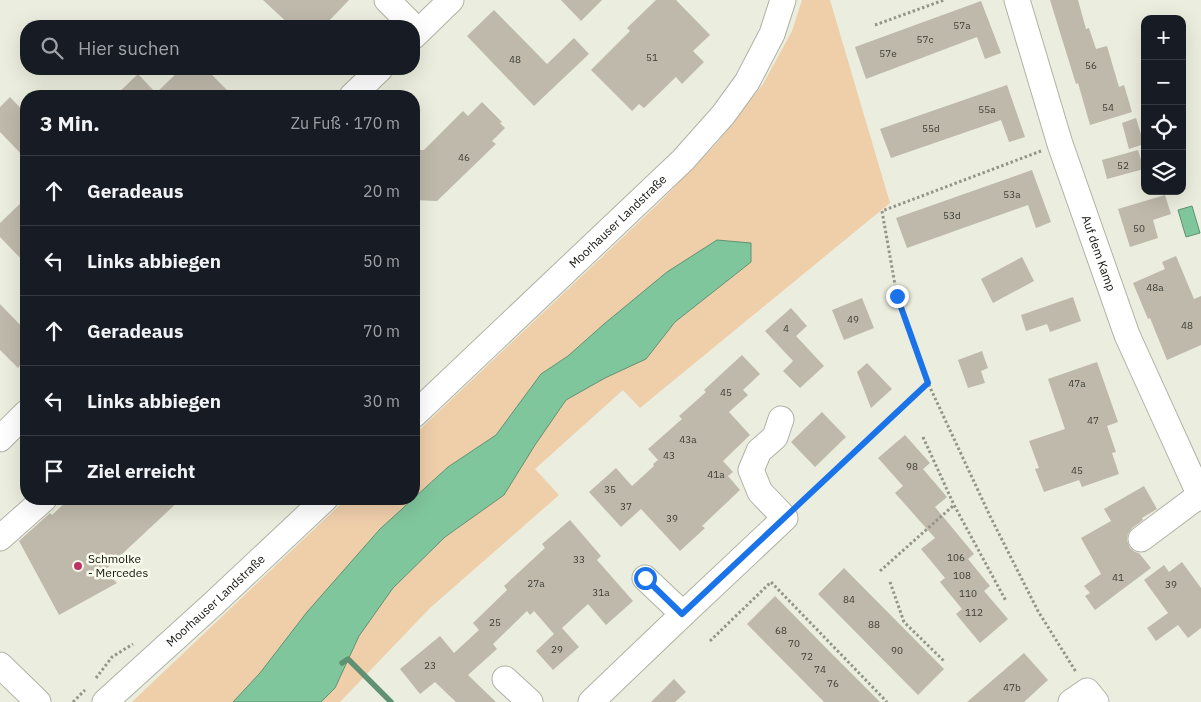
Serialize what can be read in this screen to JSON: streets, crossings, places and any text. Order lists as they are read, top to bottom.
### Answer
{
  "streets": {
    "street": ["Moorhauser Landstraße", "Auf dem Kamp"]
  },
  "places": ["Schmolke - Mercedes"],
  "house_numbers": [
    "57a",
    "57c",
    "57e",
    "51",
    "48",
    "56",
    "54",
    "55a",
    "55d",
    "46",
    "52",
    "53a",
    "53d",
    "50",
    "48a",
    "49",
    "48",
    "4",
    "47a",
    "45",
    "47",
    "43a",
    "43",
    "98",
    "45",
    "41a",
    "35",
    "37",
    "39",
    "106",
    "33",
    "108",
    "41",
    "27a",
    "39",
    "31a",
    "110",
    "84",
    "112",
    "25",
    "88",
    "68",
    "70",
    "29",
    "90",
    "72",
    "23",
    "74",
    "76",
    "47b"
  ],
  "page": {
    "map_buttons": ["+", "−"],
    "search": "Hier suchen",
    "heading": ["3 Min.", "Zu Fuß · 170 m"],
    "list": [
      ["Geradeaus", "20 m"],
      ["Links abbiegen", "50 m"],
      ["Geradeaus", "70 m"],
      ["Links abbiegen", "30 m"],
      "Ziel erreicht"
    ]
  }
}
